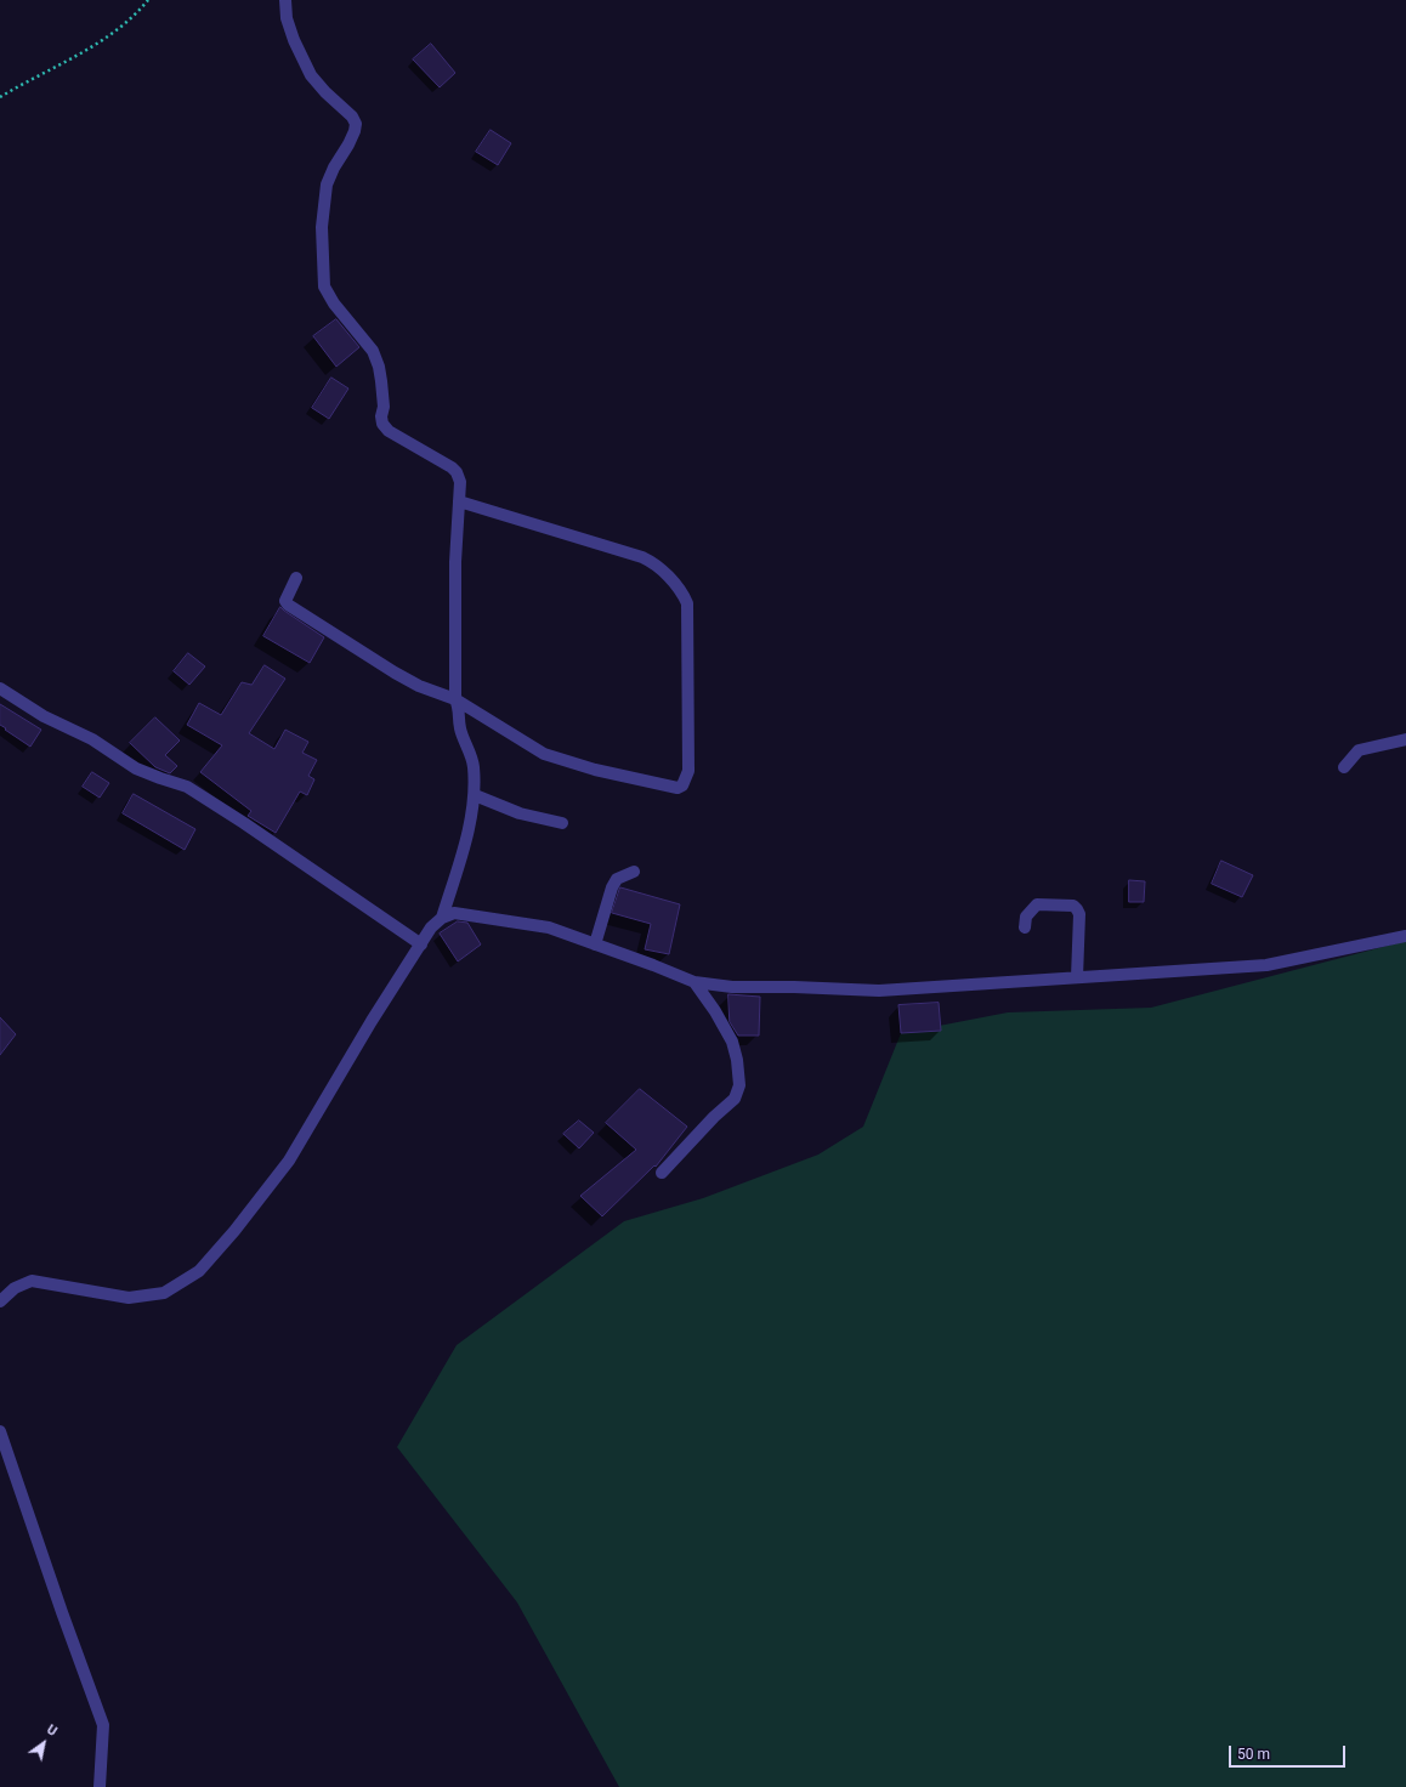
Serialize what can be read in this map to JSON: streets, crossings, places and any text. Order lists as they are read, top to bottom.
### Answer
{
  "scale_bar": "50 m",
  "north": "top right"
}
